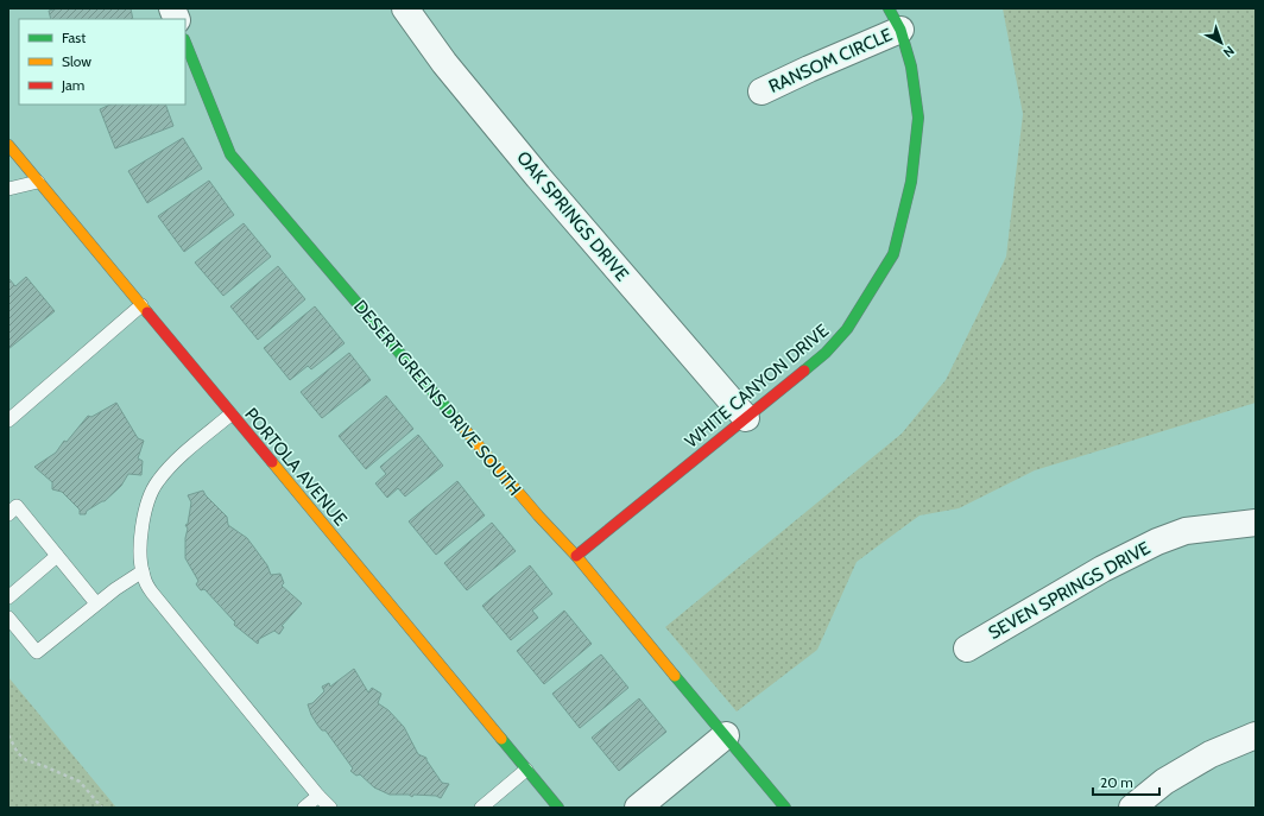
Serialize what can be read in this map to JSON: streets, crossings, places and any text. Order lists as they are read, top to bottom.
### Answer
{
  "streets": {
    "street": [
      "RANSOM CIRCLE",
      "OAK SPRINGS DRIVE",
      "WHITE CANYON DRIVE",
      "DESERT GREENS DRIVE SOUTH",
      "PORTOLA AVENUE",
      "SEVEN SPRINGS DRIVE"
    ]
  },
  "crossings": [
    ["RANSOM CIRCLE", "WHITE CANYON DRIVE"],
    ["OAK SPRINGS DRIVE", "WHITE CANYON DRIVE"],
    ["WHITE CANYON DRIVE", "DESERT GREENS DRIVE SOUTH"]
  ],
  "legend": ["Fast", "Slow", "Jam"],
  "scale_bar": "20 m",
  "north": "bottom right"
}
